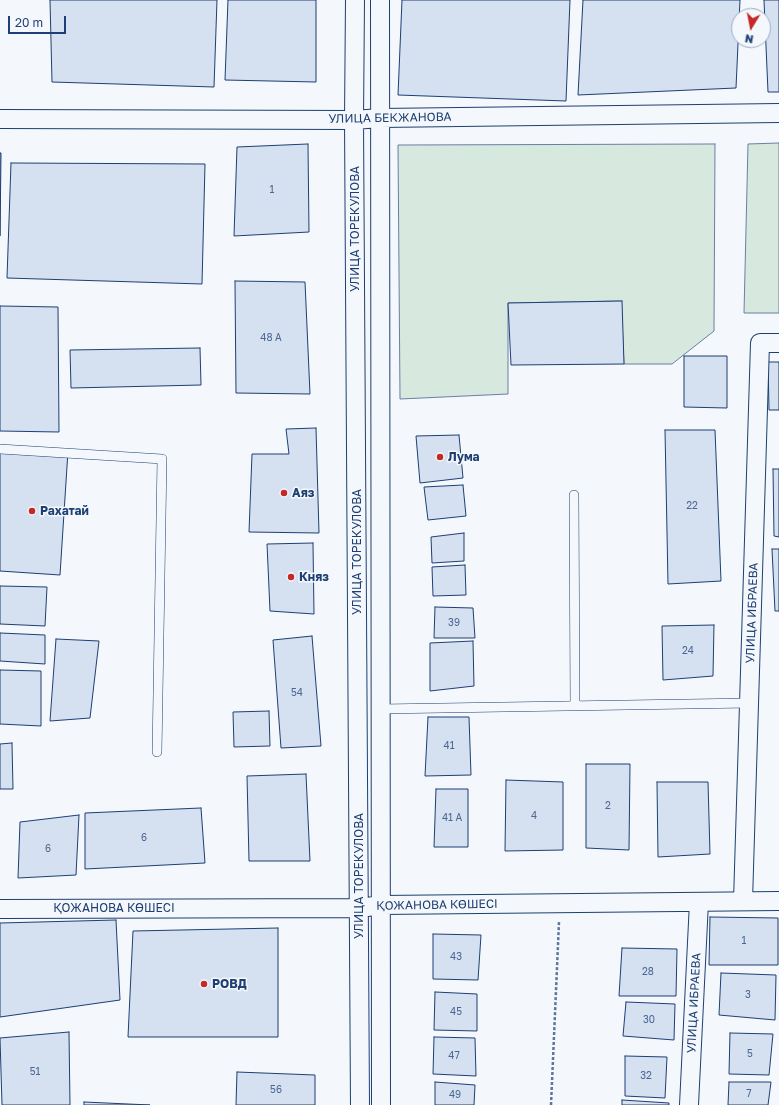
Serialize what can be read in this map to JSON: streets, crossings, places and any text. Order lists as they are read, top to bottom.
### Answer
{
  "streets": {
    "street": [
      "УЛИЦА БЕКЖАНОВА",
      "УЛИЦА ТОРЕКУЛОВА",
      "УЛИЦА ИБРАЕВА",
      "ҚОЖАНОВА КӨШЕСІ"
    ]
  },
  "crossings": [
    ["УЛИЦА БЕКЖАНОВА", "УЛИЦА ТОРЕКУЛОВА"],
    ["УЛИЦА ТОРЕКУЛОВА", "ҚОЖАНОВА КӨШЕСІ"],
    ["УЛИЦА ИБРАЕВА", "ҚОЖАНОВА КӨШЕСІ"]
  ],
  "places": [
    "Лума",
    "Аяз",
    "Рахатай",
    "Княз",
    "РОВД"
  ],
  "house_numbers": [
    "1",
    "48 А",
    "22",
    "39",
    "24",
    "54",
    "41",
    "2",
    "4",
    "41 А",
    "6",
    "6",
    "1",
    "43",
    "28",
    "3",
    "45",
    "30",
    "5",
    "47",
    "51",
    "32",
    "56",
    "7",
    "49"
  ],
  "scale_bar": "20 m",
  "north": "bottom"
}
